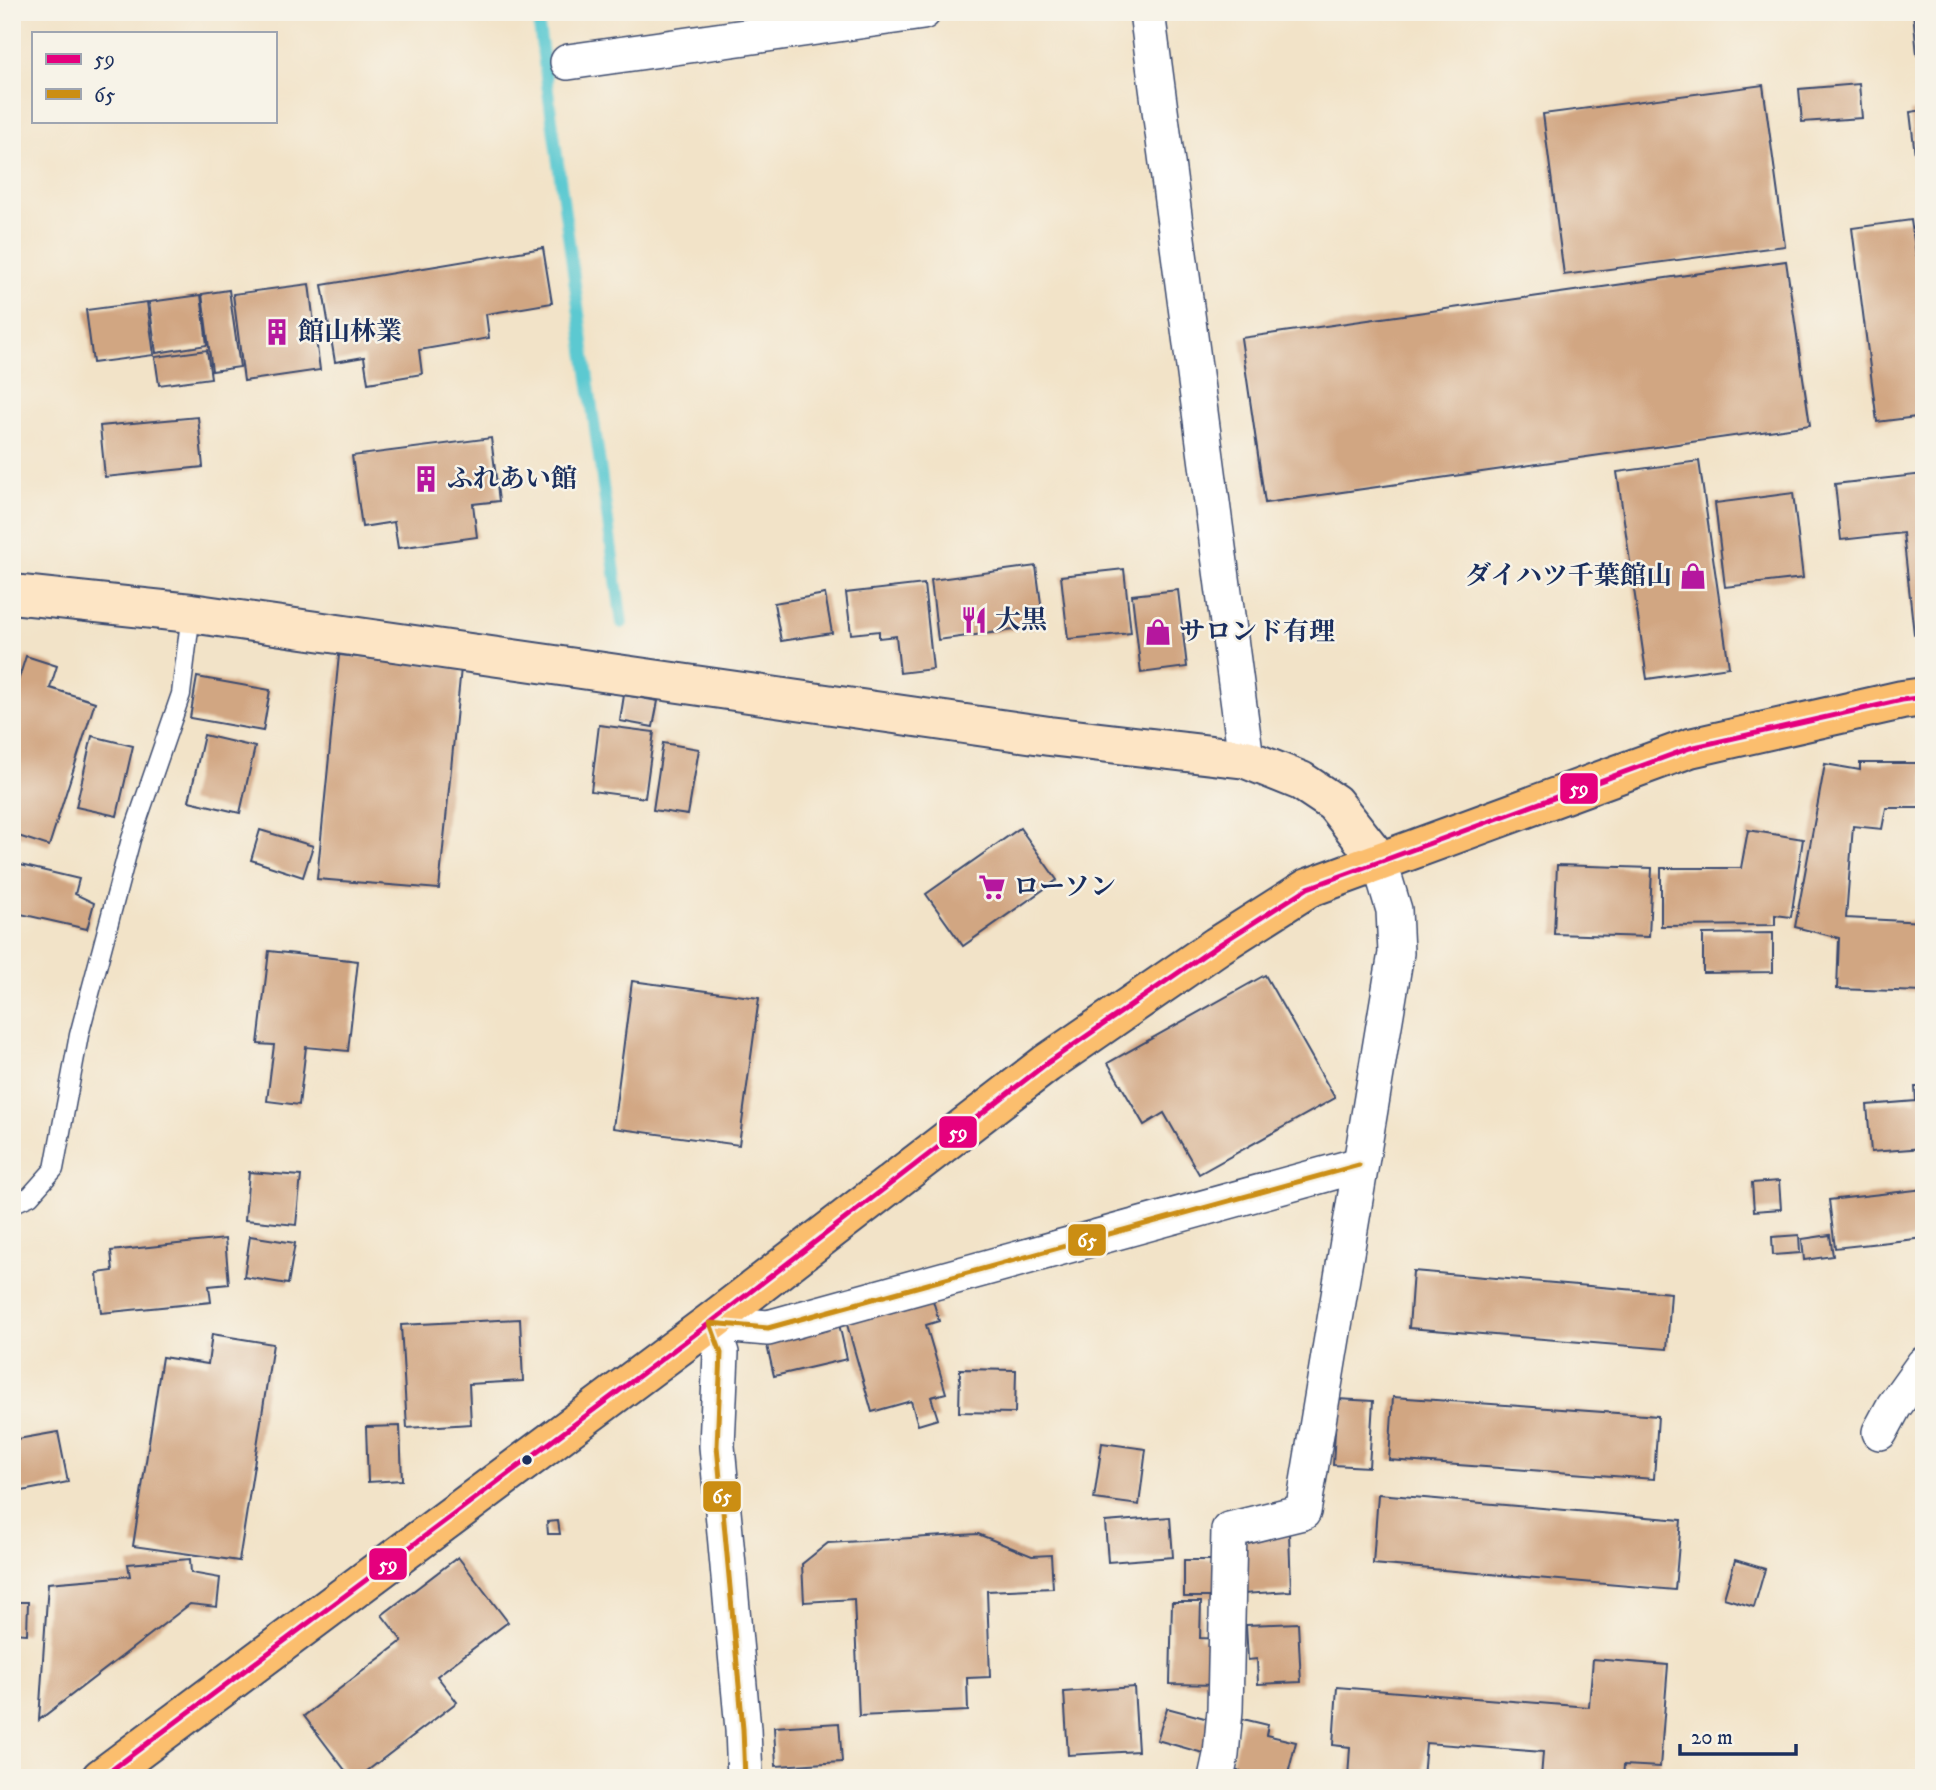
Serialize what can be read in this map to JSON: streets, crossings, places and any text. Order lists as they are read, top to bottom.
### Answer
{
  "places": {
    "building": ["館山林業", "ふれあい館"],
    "shop": ["ダイハツ千葉館山", "サロンド有理"],
    "restaurant": ["大黒"],
    "supermarket": ["ローソン"]
  },
  "lines": ["transit line 59", "transit line 65"],
  "legend": ["59", "65"],
  "scale_bar": "20 m"
}
